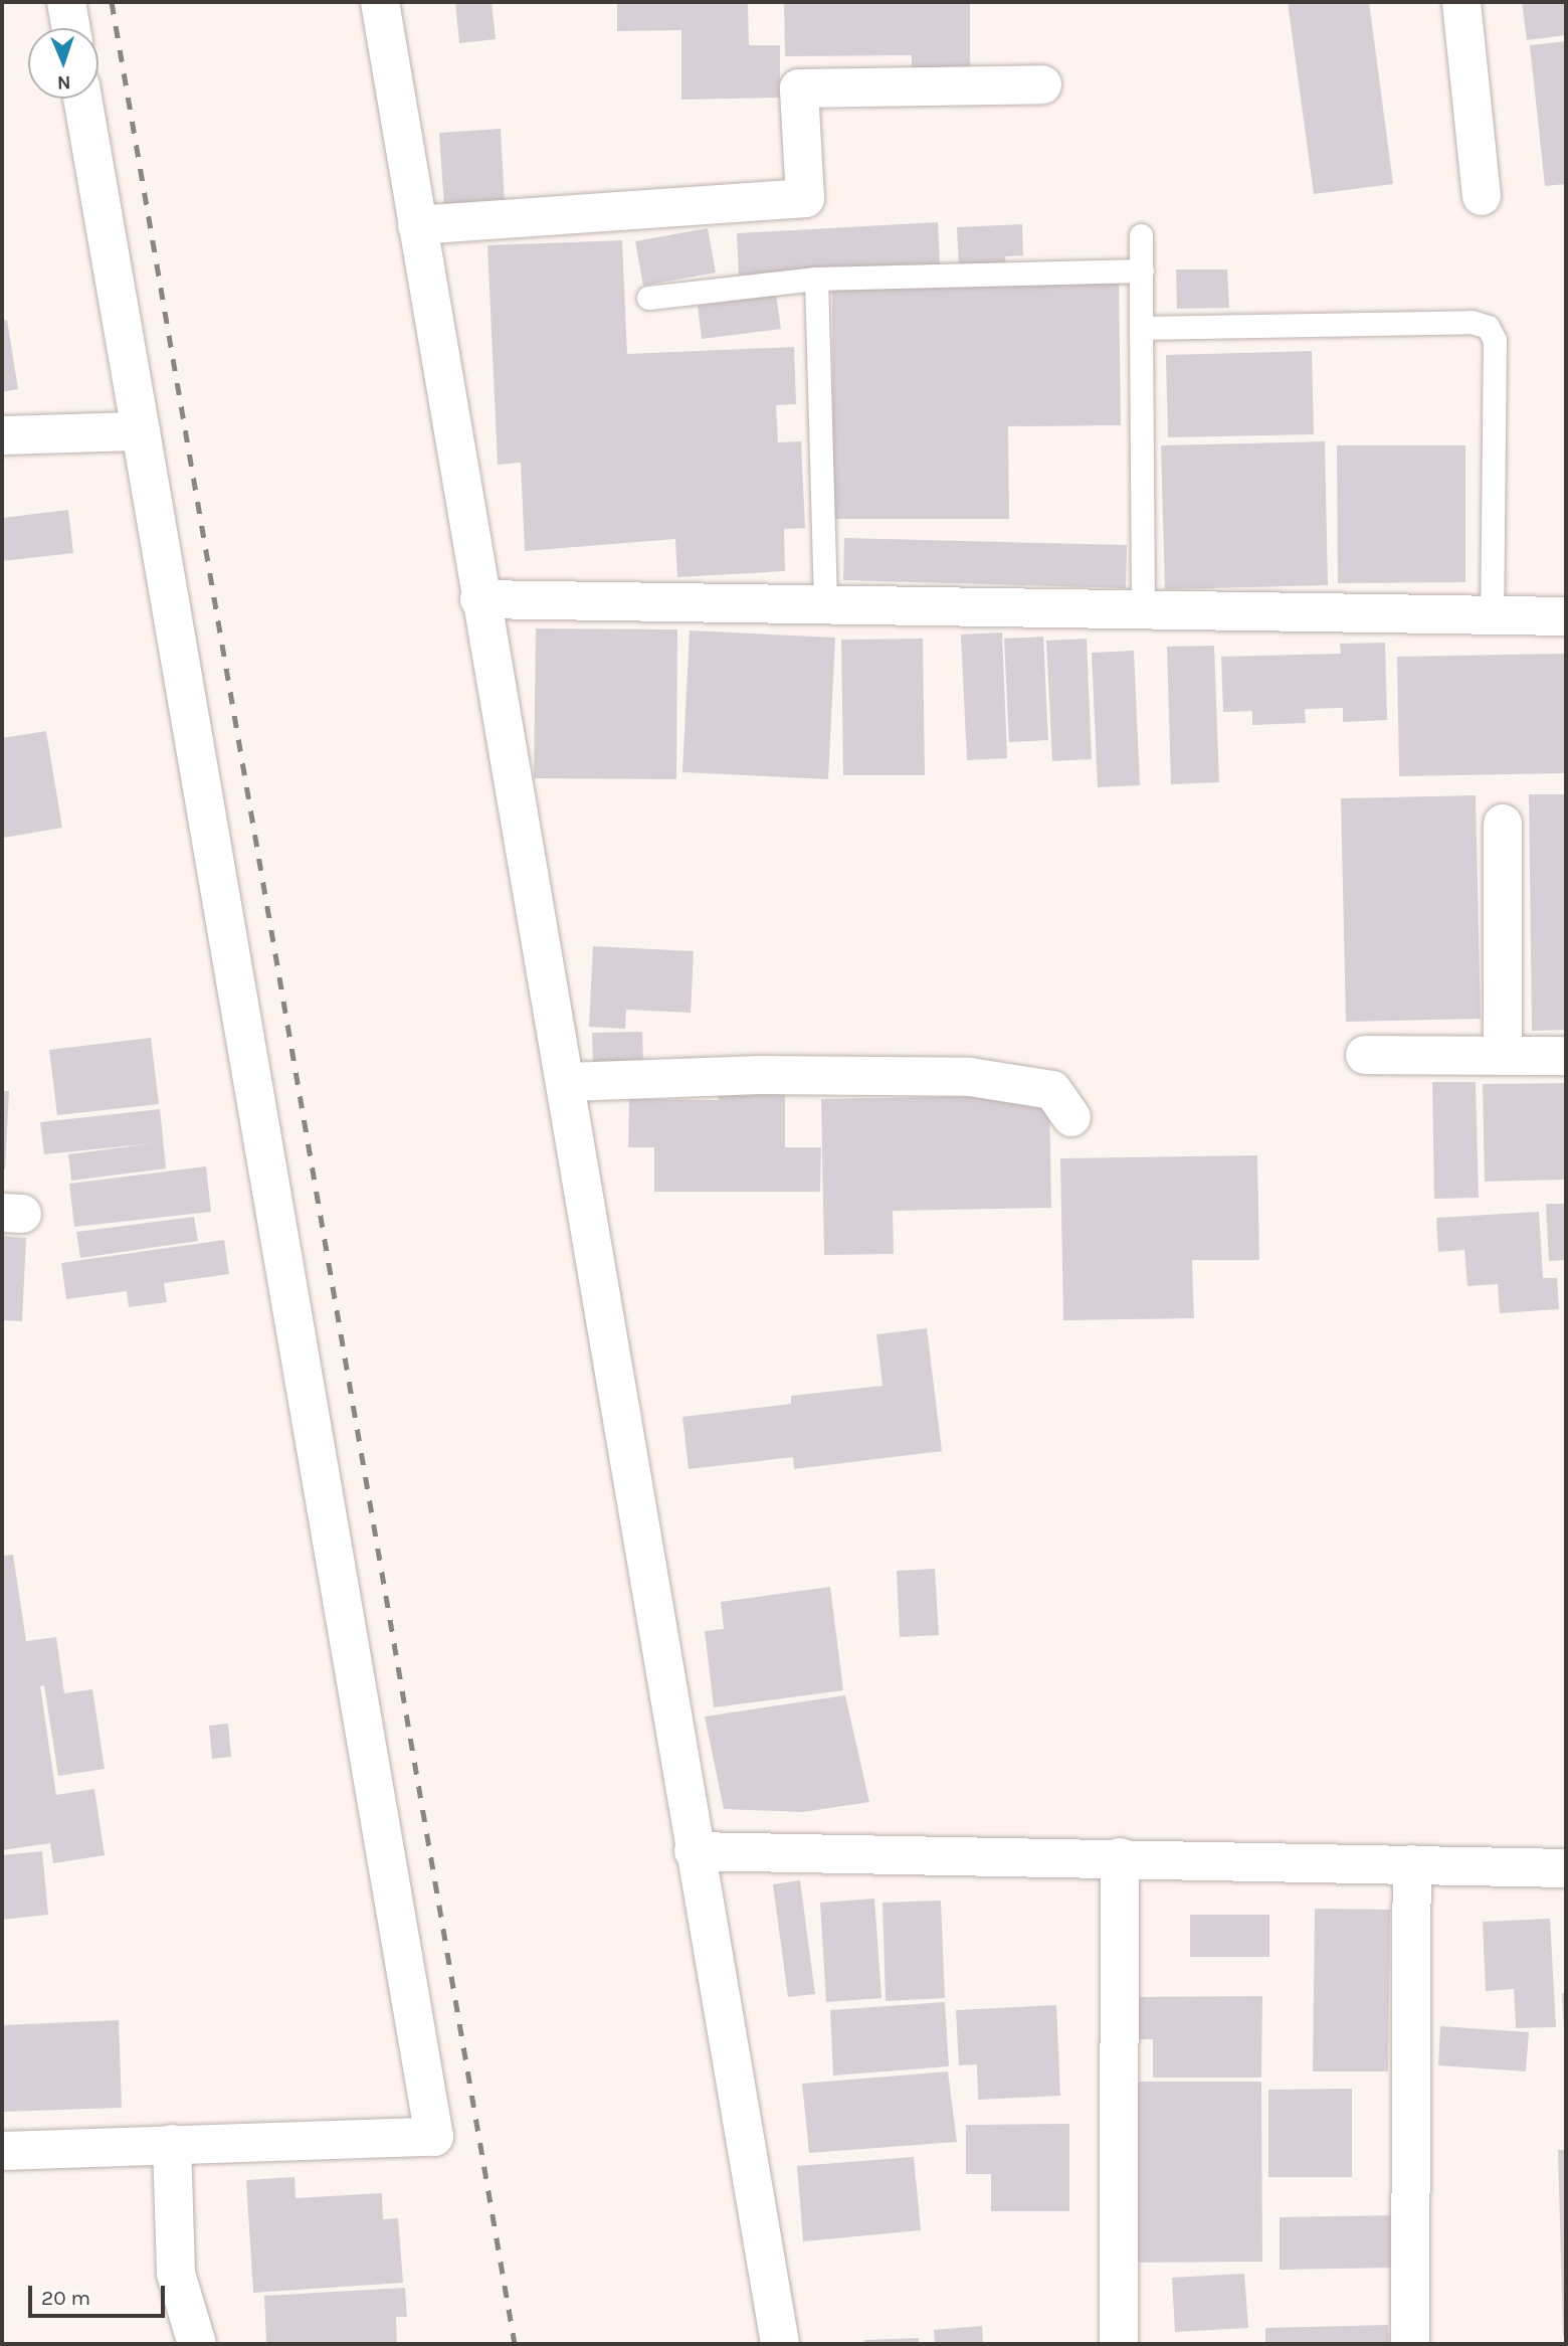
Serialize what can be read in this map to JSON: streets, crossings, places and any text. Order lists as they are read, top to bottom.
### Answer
{
  "scale_bar": "20 m",
  "north": "bottom"
}
